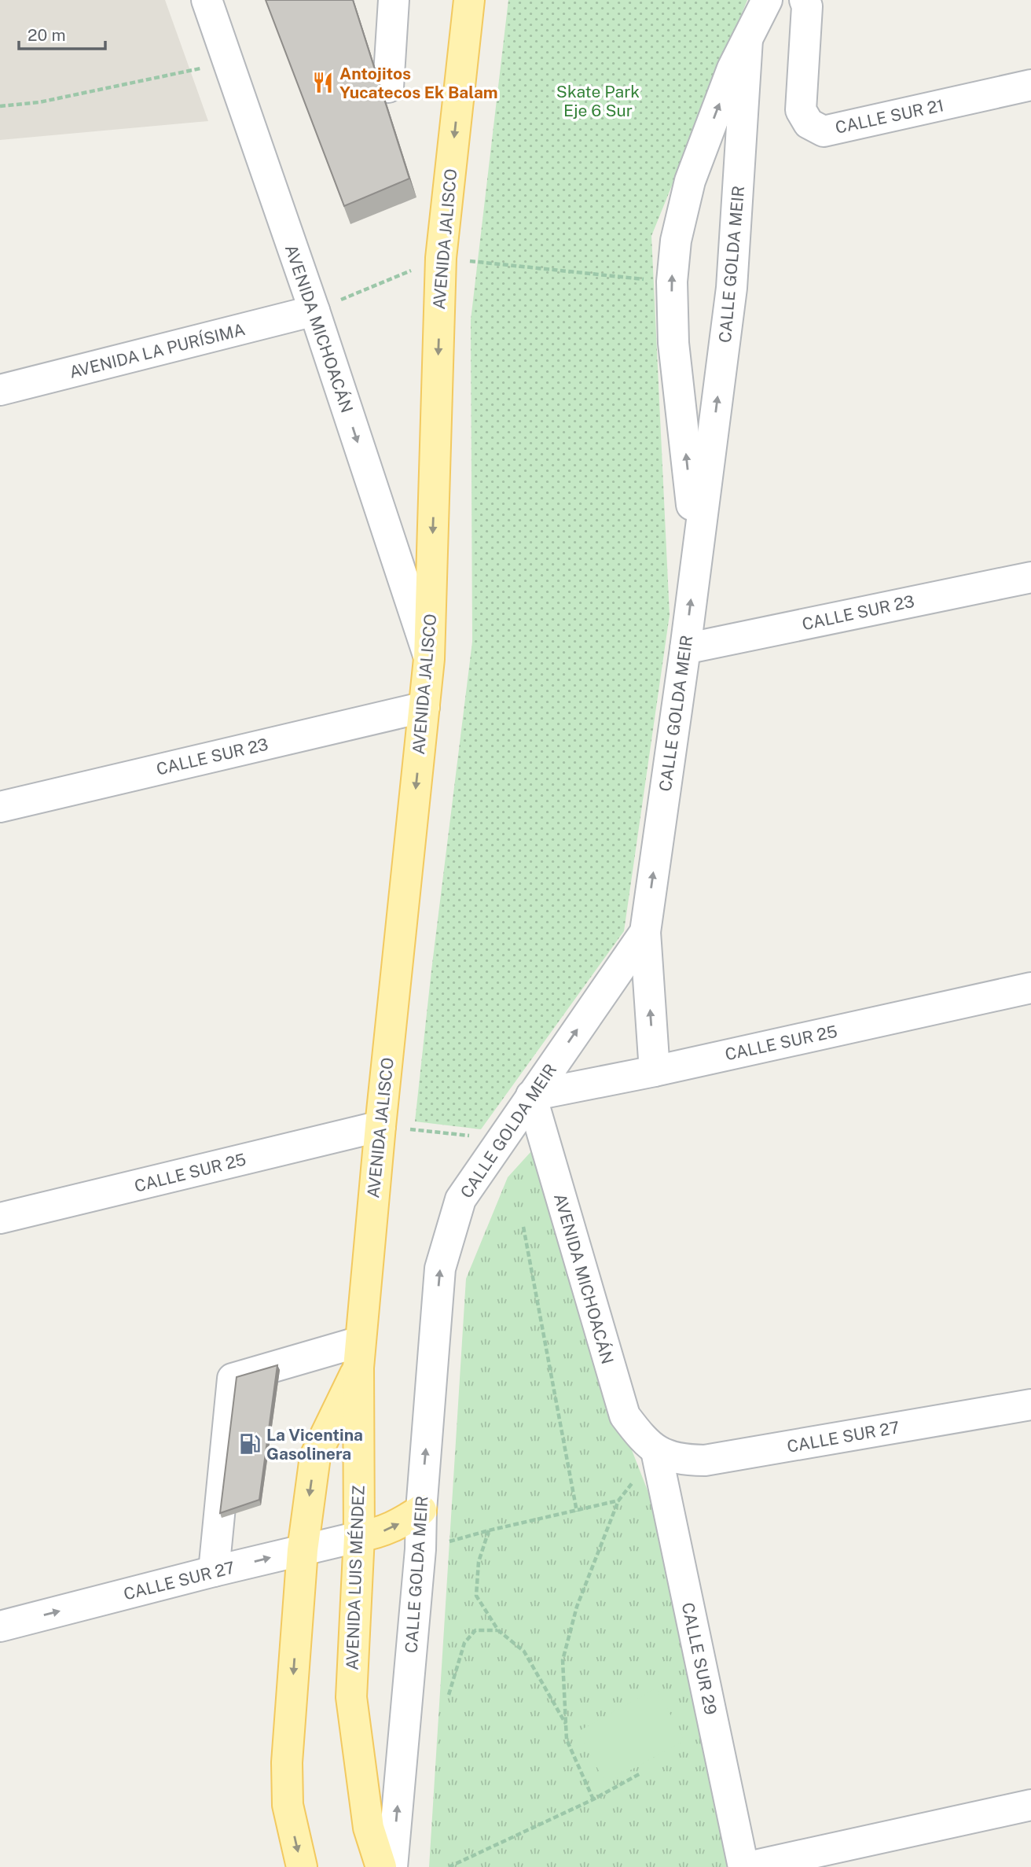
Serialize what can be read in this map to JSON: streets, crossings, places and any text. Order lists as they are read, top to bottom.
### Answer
{
  "streets": {
    "main road": ["AVENIDA JALISCO", "AVENIDA LUIS MÉNDEZ"],
    "street": [
      "CALLE SUR 21",
      "CALLE GOLDA MEIR",
      "AVENIDA MICHOACÁN",
      "AVENIDA LA PURÍSIMA",
      "CALLE SUR 23",
      "CALLE SUR 25",
      "CALLE SUR 27",
      "CALLE SUR 29"
    ]
  },
  "crossings": [
    ["AVENIDA JALISCO", "AVENIDA MICHOACÁN"],
    ["AVENIDA JALISCO", "CALLE SUR 23"],
    ["AVENIDA JALISCO", "CALLE SUR 25"],
    ["AVENIDA JALISCO", "AVENIDA LUIS MÉNDEZ"],
    ["CALLE GOLDA MEIR", "AVENIDA MICHOACÁN"],
    ["CALLE GOLDA MEIR", "CALLE SUR 23"],
    ["CALLE GOLDA MEIR", "CALLE SUR 25"],
    ["AVENIDA MICHOACÁN", "AVENIDA LA PURÍSIMA"],
    ["AVENIDA MICHOACÁN", "CALLE SUR 25"],
    ["AVENIDA MICHOACÁN", "CALLE SUR 27"],
    ["AVENIDA MICHOACÁN", "CALLE SUR 29"],
    ["CALLE SUR 27", "AVENIDA LUIS MÉNDEZ"],
    ["CALLE SUR 27", "CALLE SUR 29"]
  ],
  "one_way": ["AVENIDA JALISCO", "CALLE GOLDA MEIR", "CALLE SUR 27"],
  "parks": ["Skate Park Eje 6 Sur"],
  "places": {
    "restaurant": ["Antojitos Yucatecos Ek Balam"],
    "fuel station": ["La Vicentina Gasolinera"]
  },
  "scale_bar": "20 m"
}
